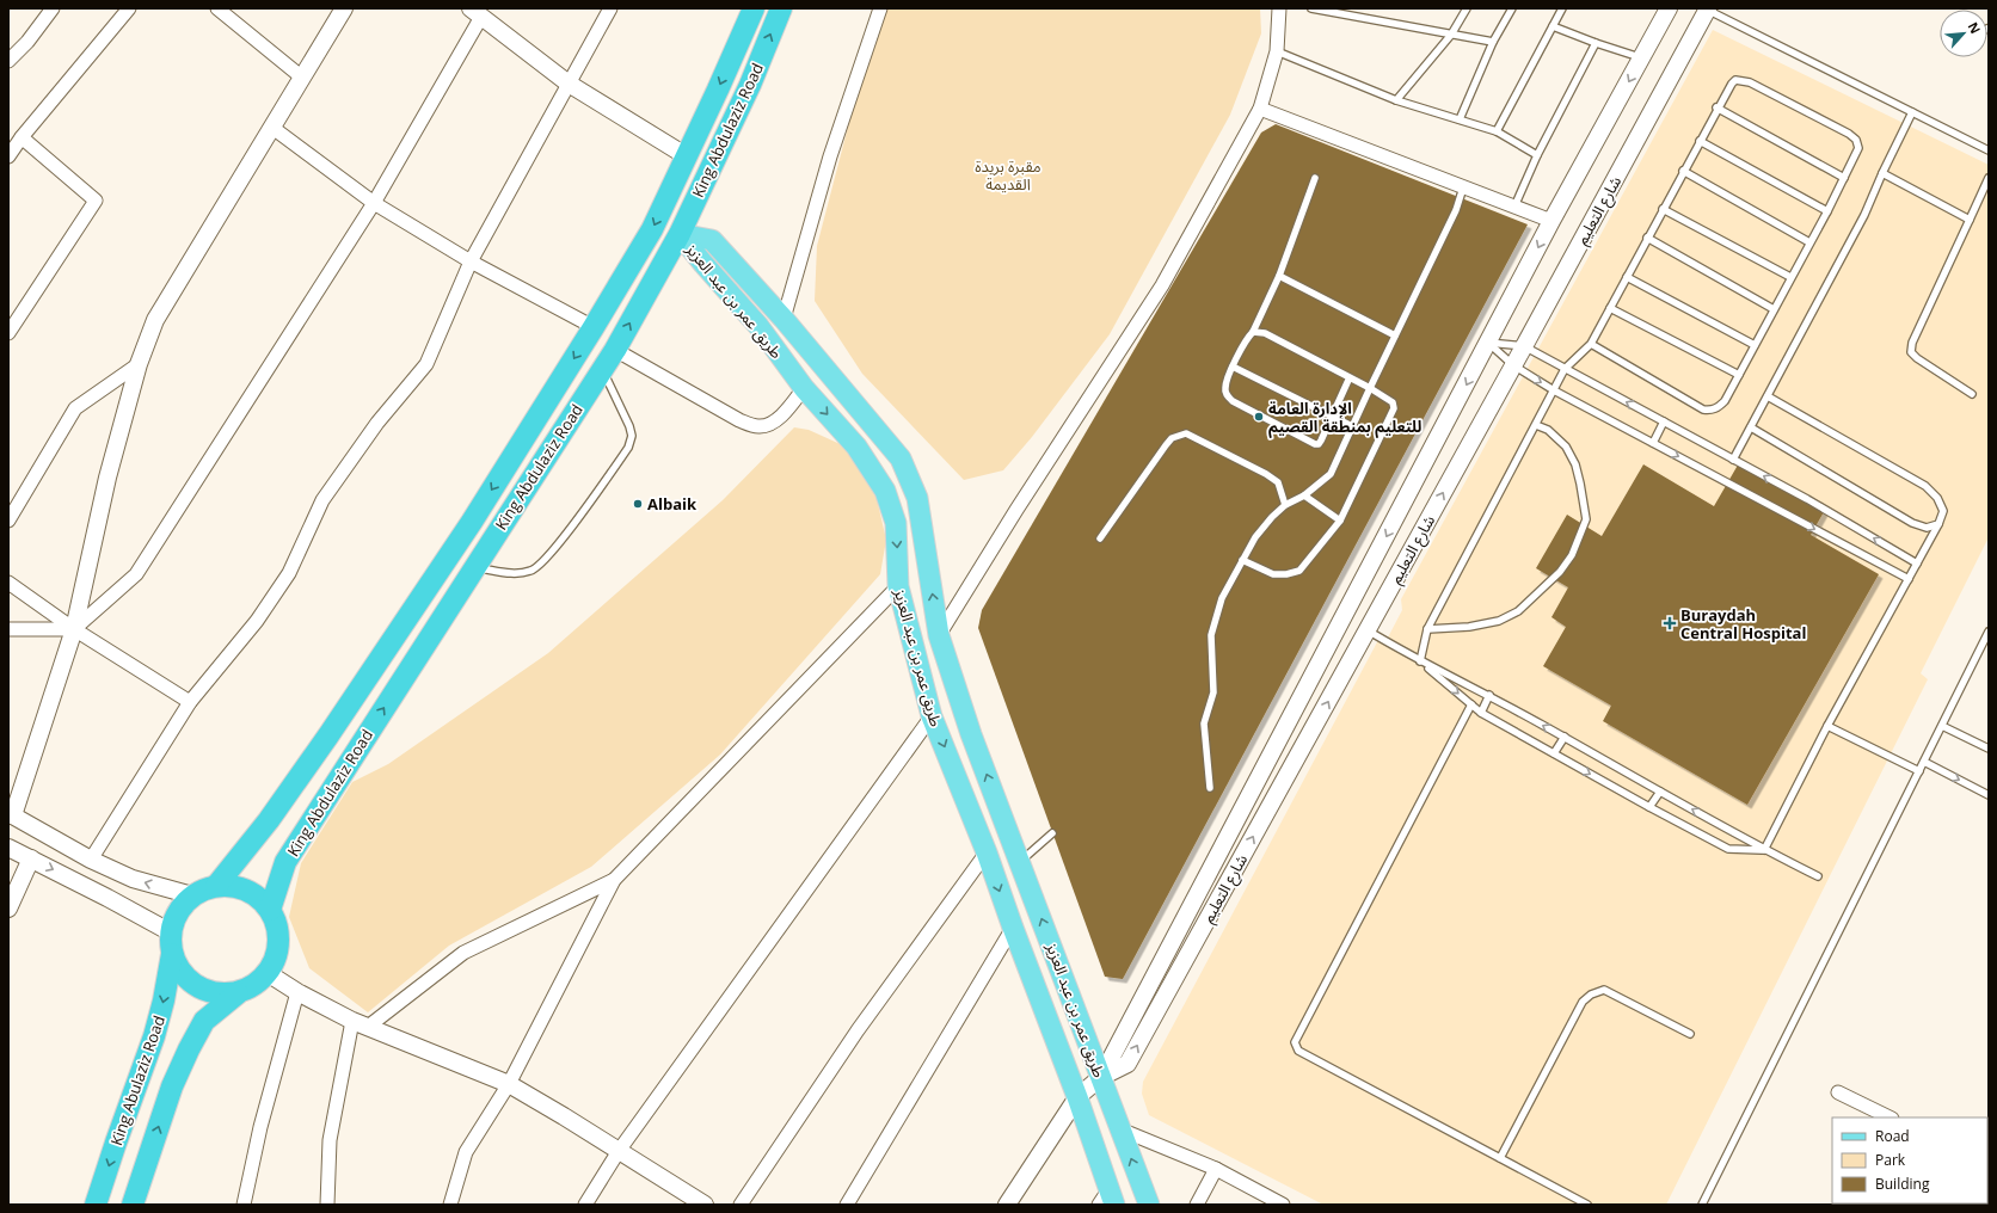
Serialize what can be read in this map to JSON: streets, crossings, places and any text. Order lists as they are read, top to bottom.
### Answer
{
  "streets": {
    "highway": ["King Abdulaziz Road", "King Abulaziz Road"],
    "main road": ["طريق عمر بن عبد العزيز"],
    "street": ["شارع التعليم"]
  },
  "crossings": [
    ["King Abdulaziz Road", "طريق عمر بن عبد العزيز"],
    ["King Abdulaziz Road", "King Abulaziz Road"],
    ["شارع التعليم", "طريق عمر بن عبد العزيز"]
  ],
  "parks": ["مقبرة بريدة القديمة"],
  "places": {
    "other": ["الإدارة العامة للتعليم بمنطقة القصيم", "Albaik"],
    "health": ["Buraydah Central Hospital"]
  },
  "legend": ["Road", "Park", "Building"],
  "north": "top right"
}
